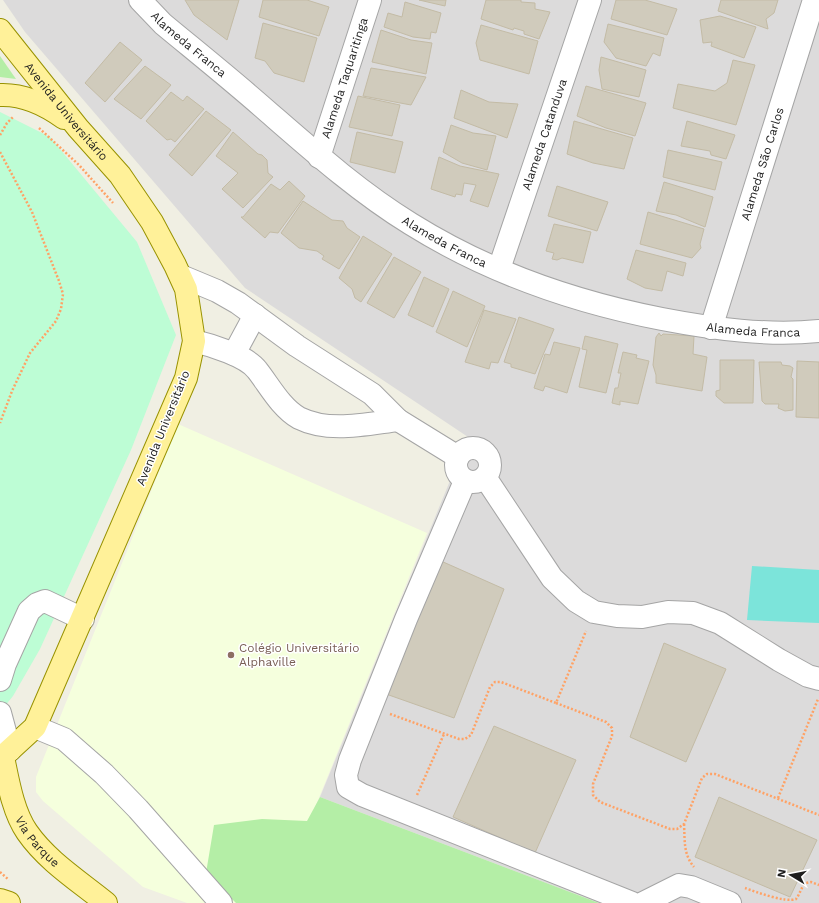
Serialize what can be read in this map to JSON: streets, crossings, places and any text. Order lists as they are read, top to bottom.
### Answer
{
  "streets": {
    "main road": ["Avenida Universitário", "Via Parque"],
    "street": [
      "Alameda Franca",
      "Alameda Taquaritinga",
      "Alameda Catanduva",
      "Alameda São Carlos"
    ]
  },
  "crossings": [
    ["Alameda Franca", "Alameda Taquaritinga"],
    ["Alameda Franca", "Alameda Catanduva"],
    ["Alameda Franca", "Alameda São Carlos"],
    ["Avenida Universitário", "Via Parque"]
  ],
  "places": ["Colégio Universitário Alphaville"],
  "north": "left"
}
